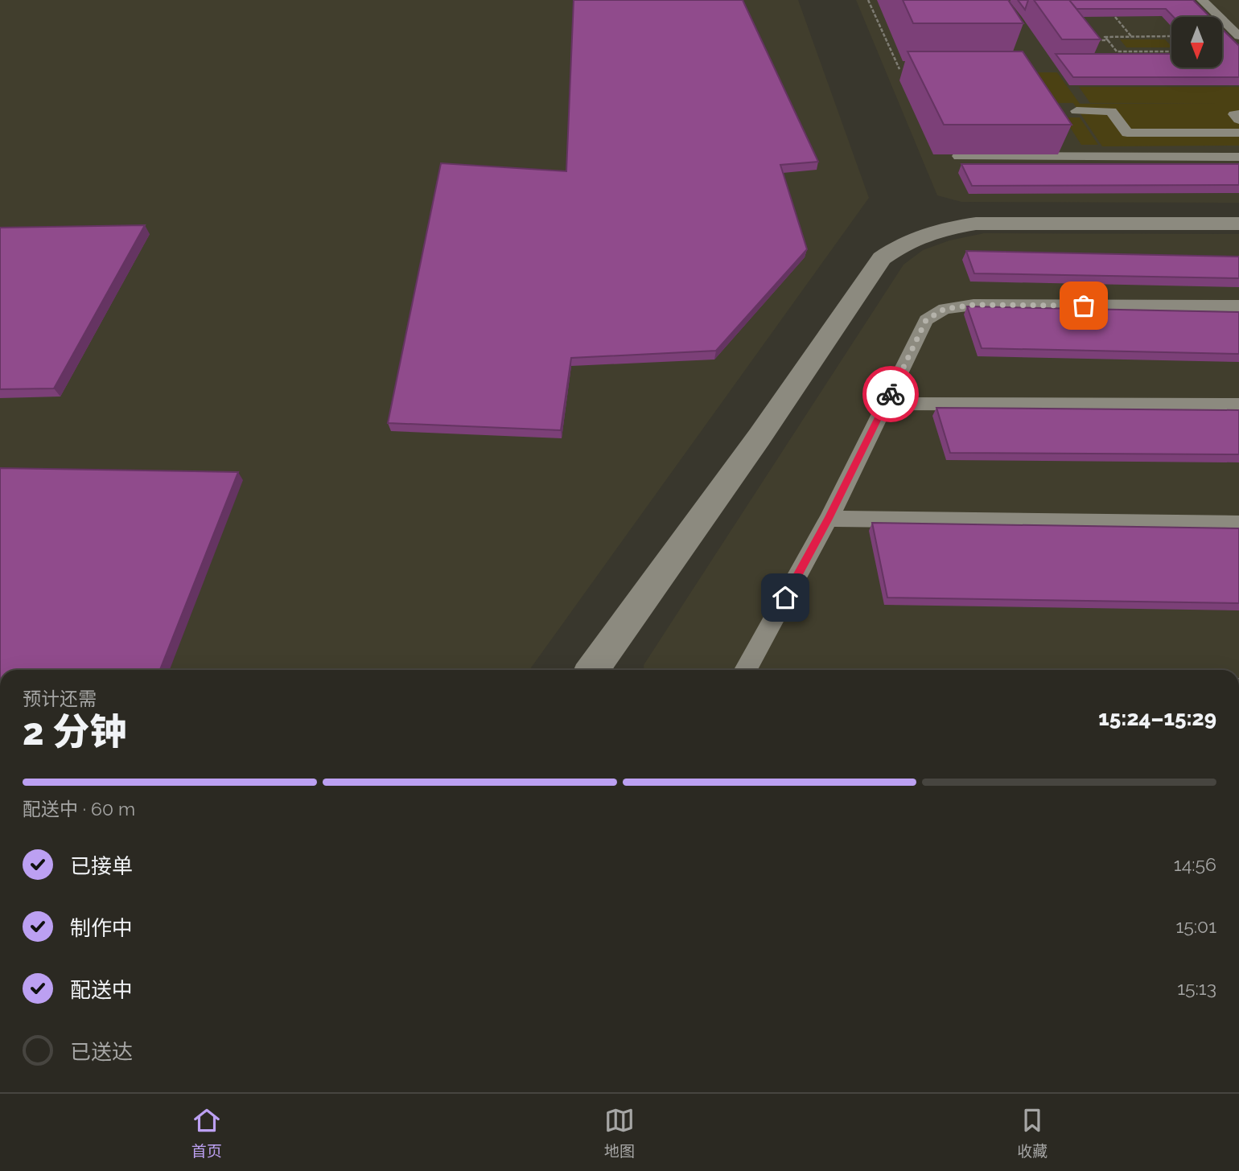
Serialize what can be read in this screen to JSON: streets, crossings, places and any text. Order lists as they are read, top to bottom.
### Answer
{
  "north": "bottom",
  "page": {
    "heading": ["2 分钟", "预计还需", "15:24–15:29"],
    "bar": "配送中 · 60 m",
    "list": [
      ["已接单", "14:56"],
      ["制作中", "15:01"],
      ["配送中", "15:13"],
      "已送达"
    ],
    "tabs": ["首页", "地图", "收藏"]
  }
}
